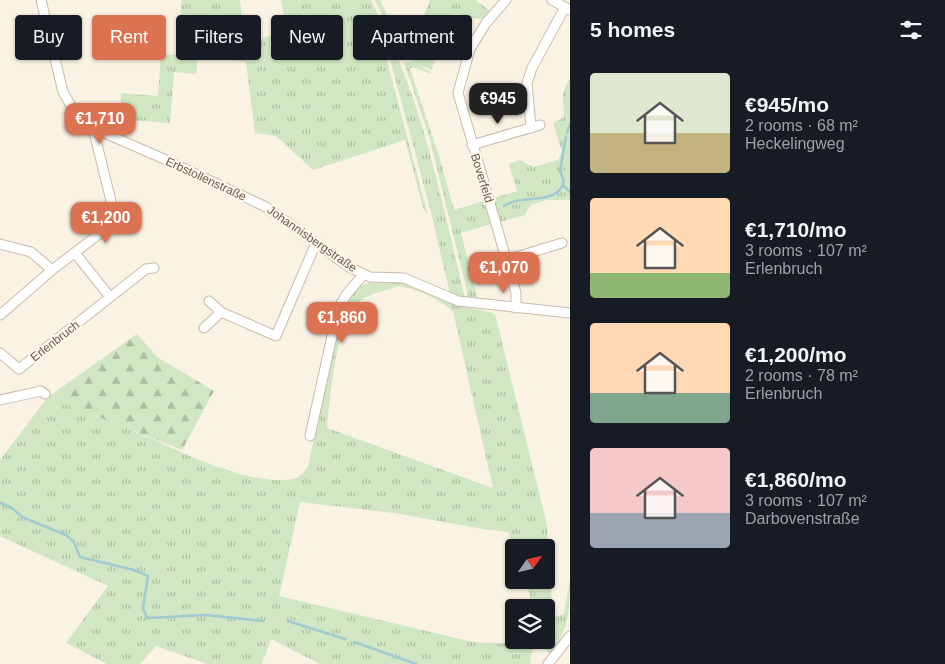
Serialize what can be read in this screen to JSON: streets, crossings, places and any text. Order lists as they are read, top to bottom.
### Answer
{
  "streets": {
    "street": [
      "Boverfeld",
      "Erbstollenstraße",
      "Johannisbergstraße",
      "Erlenbruch"
    ]
  },
  "crossings": [
    ["Boverfeld", "Johannisbergstraße"],
    ["Erbstollenstraße", "Johannisbergstraße"]
  ],
  "north": "top right",
  "page": {
    "heading": "5 homes",
    "chip": [
      "Buy",
      "Rent",
      "Filters",
      "New",
      "Apartment"
    ],
    "list": [
      {
        "name": "€945/mo",
        "note": "2 rooms · 68 m² · Heckelingweg"
      },
      {
        "name": "€1,710/mo",
        "note": "3 rooms · 107 m² · Erlenbruch"
      },
      {
        "name": "€1,200/mo",
        "note": "2 rooms · 78 m² · Erlenbruch"
      },
      {
        "name": "€1,860/mo",
        "note": "3 rooms · 107 m² · Darbovenstraße"
      }
    ],
    "price": [
      "€945",
      "€1,710",
      "€1,200",
      "€1,070",
      "€1,860"
    ]
  }
}
